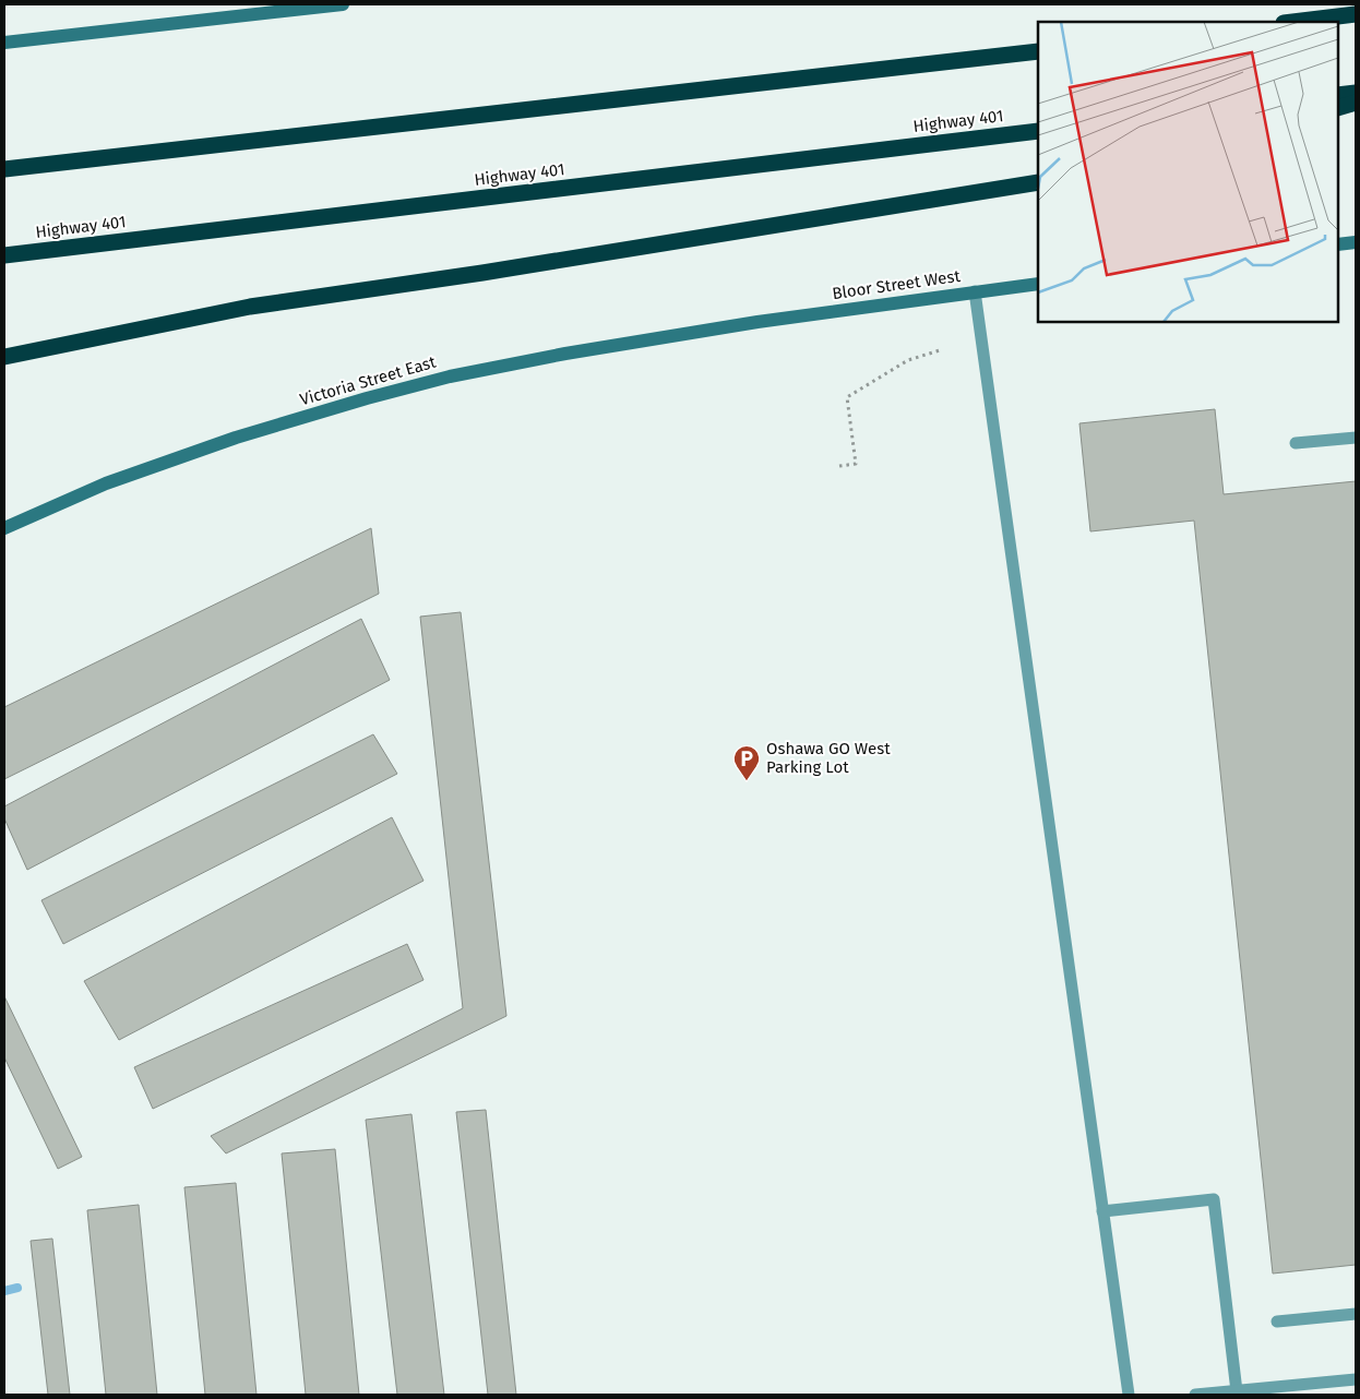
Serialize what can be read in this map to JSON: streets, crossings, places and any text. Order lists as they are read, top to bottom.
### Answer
{
  "streets": {
    "highway": ["Highway 401"],
    "main road": ["Bloor Street West", "Victoria Street East"]
  },
  "crossings": [
    ["Bloor Street West", "Victoria Street East"]
  ],
  "places": {
    "parking": ["Oshawa GO West Parking Lot"]
  }
}
